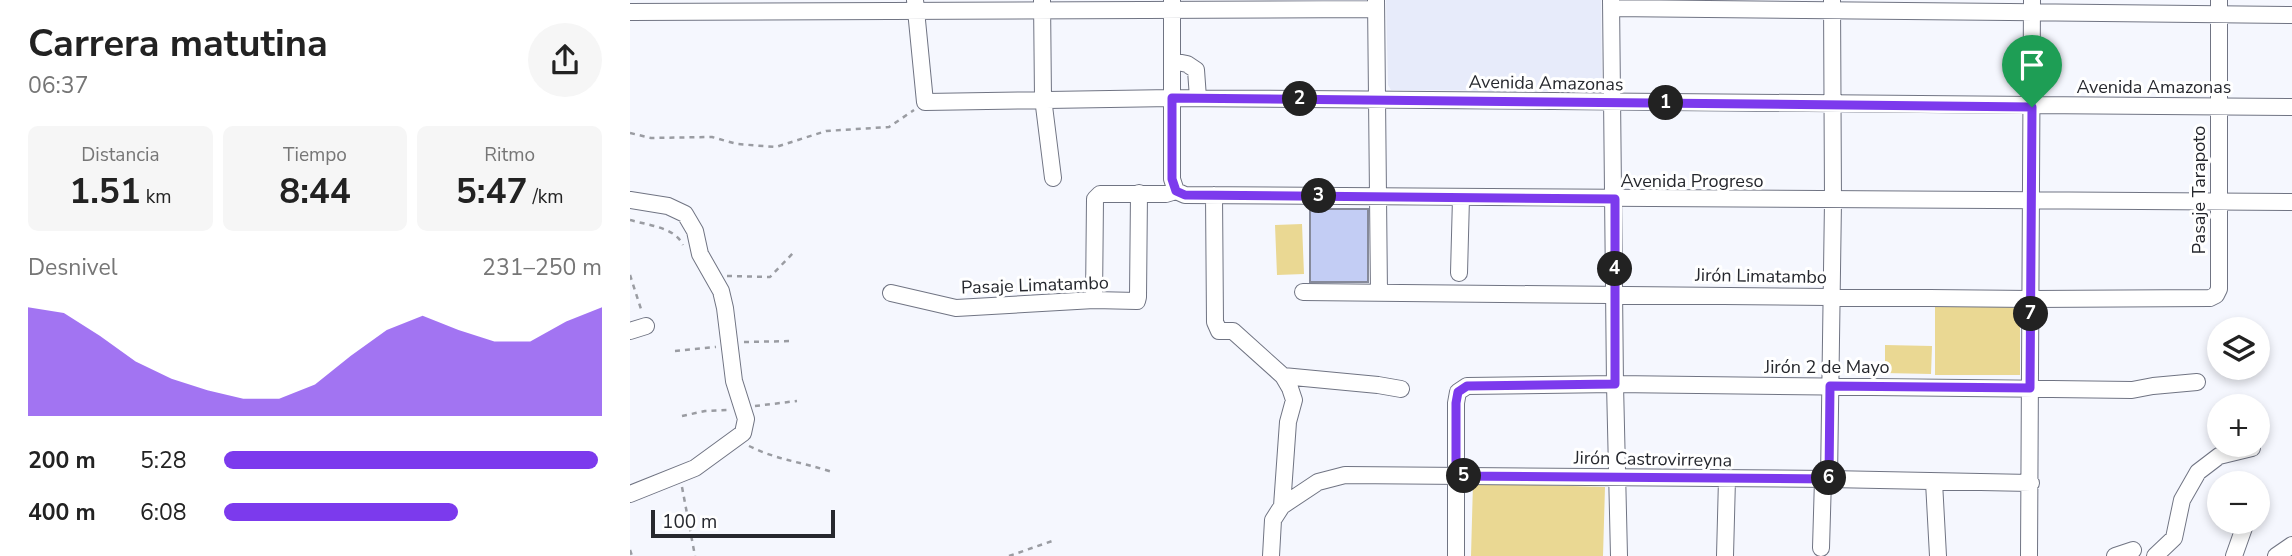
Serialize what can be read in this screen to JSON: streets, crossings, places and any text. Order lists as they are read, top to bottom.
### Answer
{
  "streets": {
    "street": [
      "Avenida Amazonas",
      "Avenida Progreso",
      "Pasaje Tarapoto",
      "Jirón Limatambo",
      "Pasaje Limatambo",
      "Jirón 2 de Mayo",
      "Jirón Castrovirreyna"
    ]
  },
  "crossings": [
    ["Avenida Amazonas", "Pasaje Tarapoto"],
    ["Avenida Progreso", "Pasaje Tarapoto"],
    ["Avenida Progreso", "Pasaje Limatambo"],
    ["Pasaje Tarapoto", "Jirón Limatambo"],
    ["Jirón 2 de Mayo", "Jirón Castrovirreyna"]
  ],
  "scale_bar": "100 m",
  "page": {
    "heading": ["Carrera matutina", "06:37"],
    "pins": [
      "2",
      "1",
      "3",
      "4",
      "7",
      "5",
      "6"
    ],
    "stats": [
      ["Distancia", "1.51 km"],
      ["Tiempo", "8:44"],
      ["Ritmo", "5:47 /km"]
    ],
    "chart": ["Desnivel", "231–250 m"],
    "map_buttons": ["+", "−"],
    "list": [
      {
        "name": "200 m",
        "note": "5:28"
      },
      {
        "name": "400 m",
        "note": "6:08"
      }
    ],
    "scale": "100 m"
  }
}
